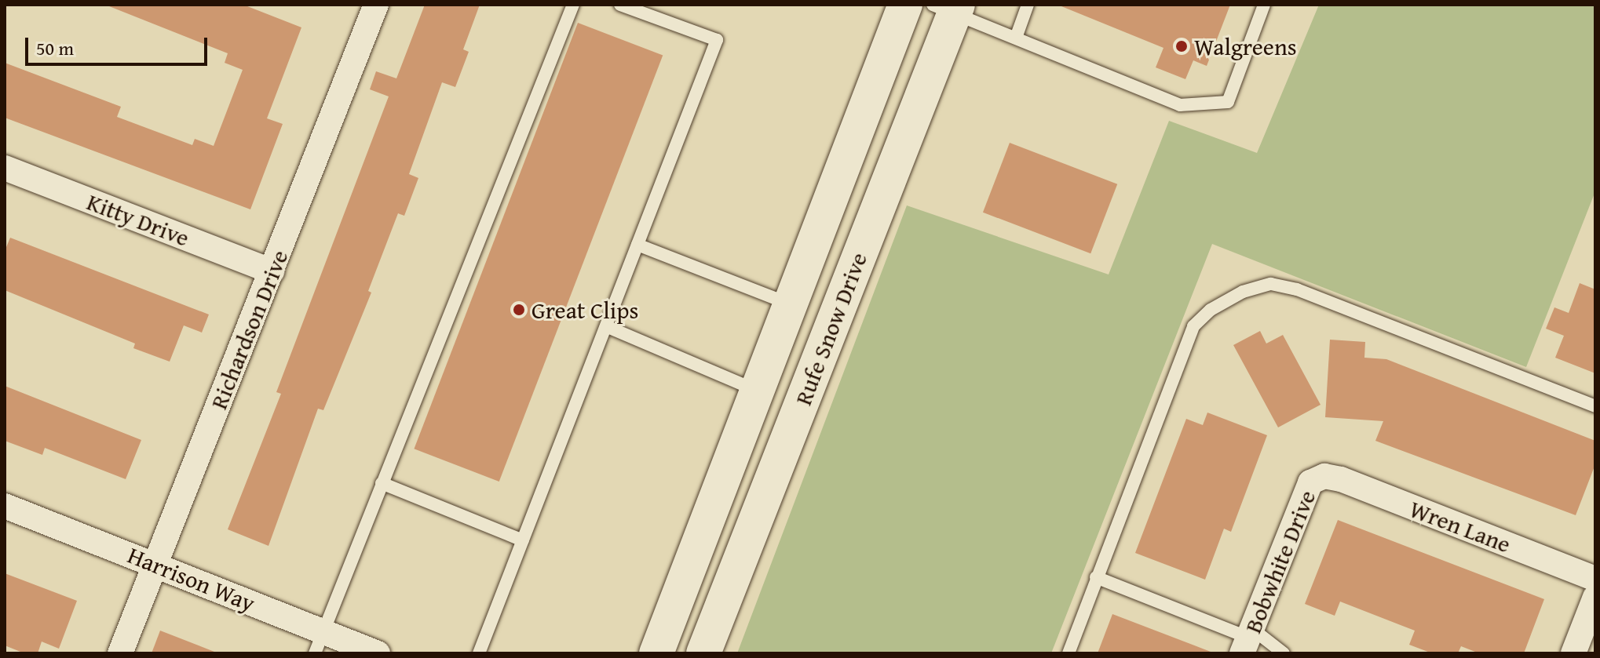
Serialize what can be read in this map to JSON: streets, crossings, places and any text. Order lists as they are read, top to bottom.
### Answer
{
  "streets": {
    "main road": ["Rufe Snow Drive"],
    "street": [
      "Kitty Drive",
      "Richardson Drive",
      "Wren Lane",
      "Bobwhite Drive",
      "Harrison Way"
    ]
  },
  "crossings": [
    ["Kitty Drive", "Richardson Drive"],
    ["Richardson Drive", "Harrison Way"],
    ["Wren Lane", "Bobwhite Drive"]
  ],
  "places": ["Walgreens", "Great Clips"],
  "scale_bar": "50 m"
}
